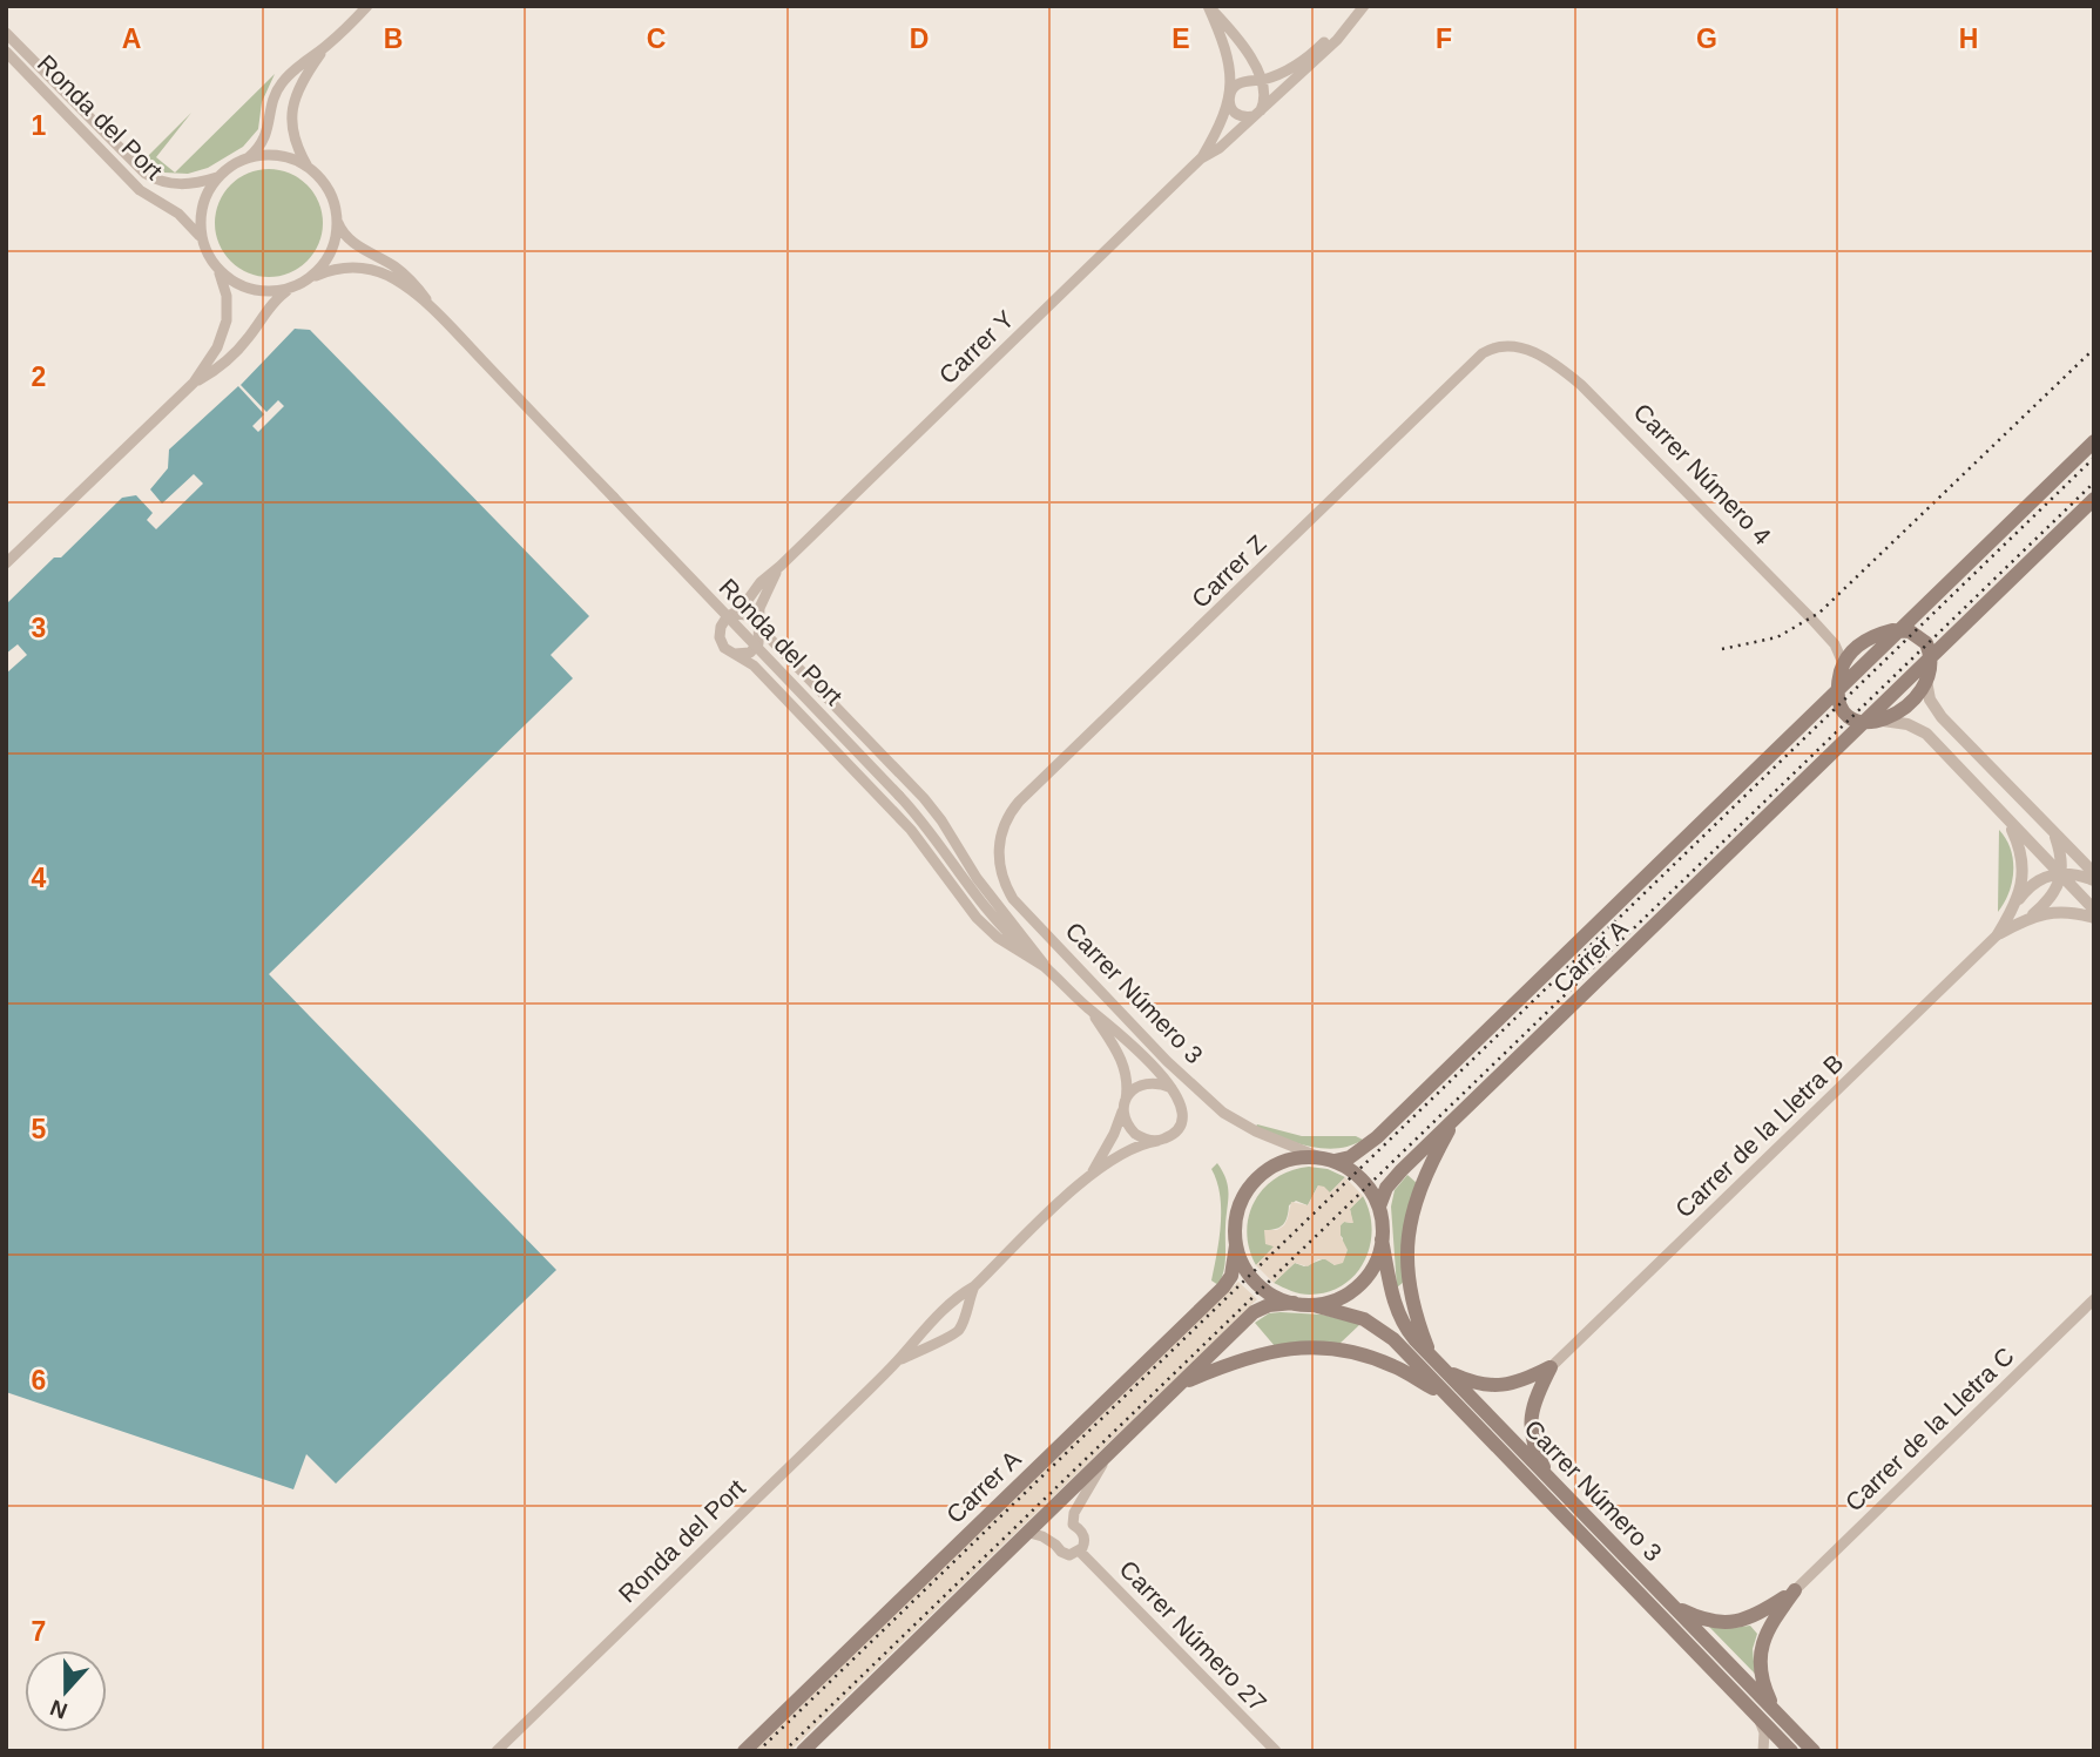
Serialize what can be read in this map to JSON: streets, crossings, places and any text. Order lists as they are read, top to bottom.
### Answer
{
  "streets": {
    "main road": ["Carrer A", "Carrer Número 3"],
    "street": [
      "Ronda del Port",
      "Carrer Y",
      "Carrer Número 4",
      "Carrer Z",
      "Carrer de la Lletra B",
      "Carrer de la Lletra C",
      "Carrer Número 27"
    ]
  },
  "crossings": [
    ["Ronda del Port", "Carrer Número 3"],
    ["Carrer Número 4", "Carrer Z"],
    ["Carrer Z", "Carrer Número 3"],
    ["Carrer A", "Carrer Número 3"]
  ],
  "north": "bottom",
  "grid": {
    "columns": [
      "A",
      "B",
      "C",
      "D",
      "E",
      "F",
      "G",
      "H"
    ],
    "rows": [
      "1",
      "2",
      "3",
      "4",
      "5",
      "6",
      "7"
    ]
  }
}
